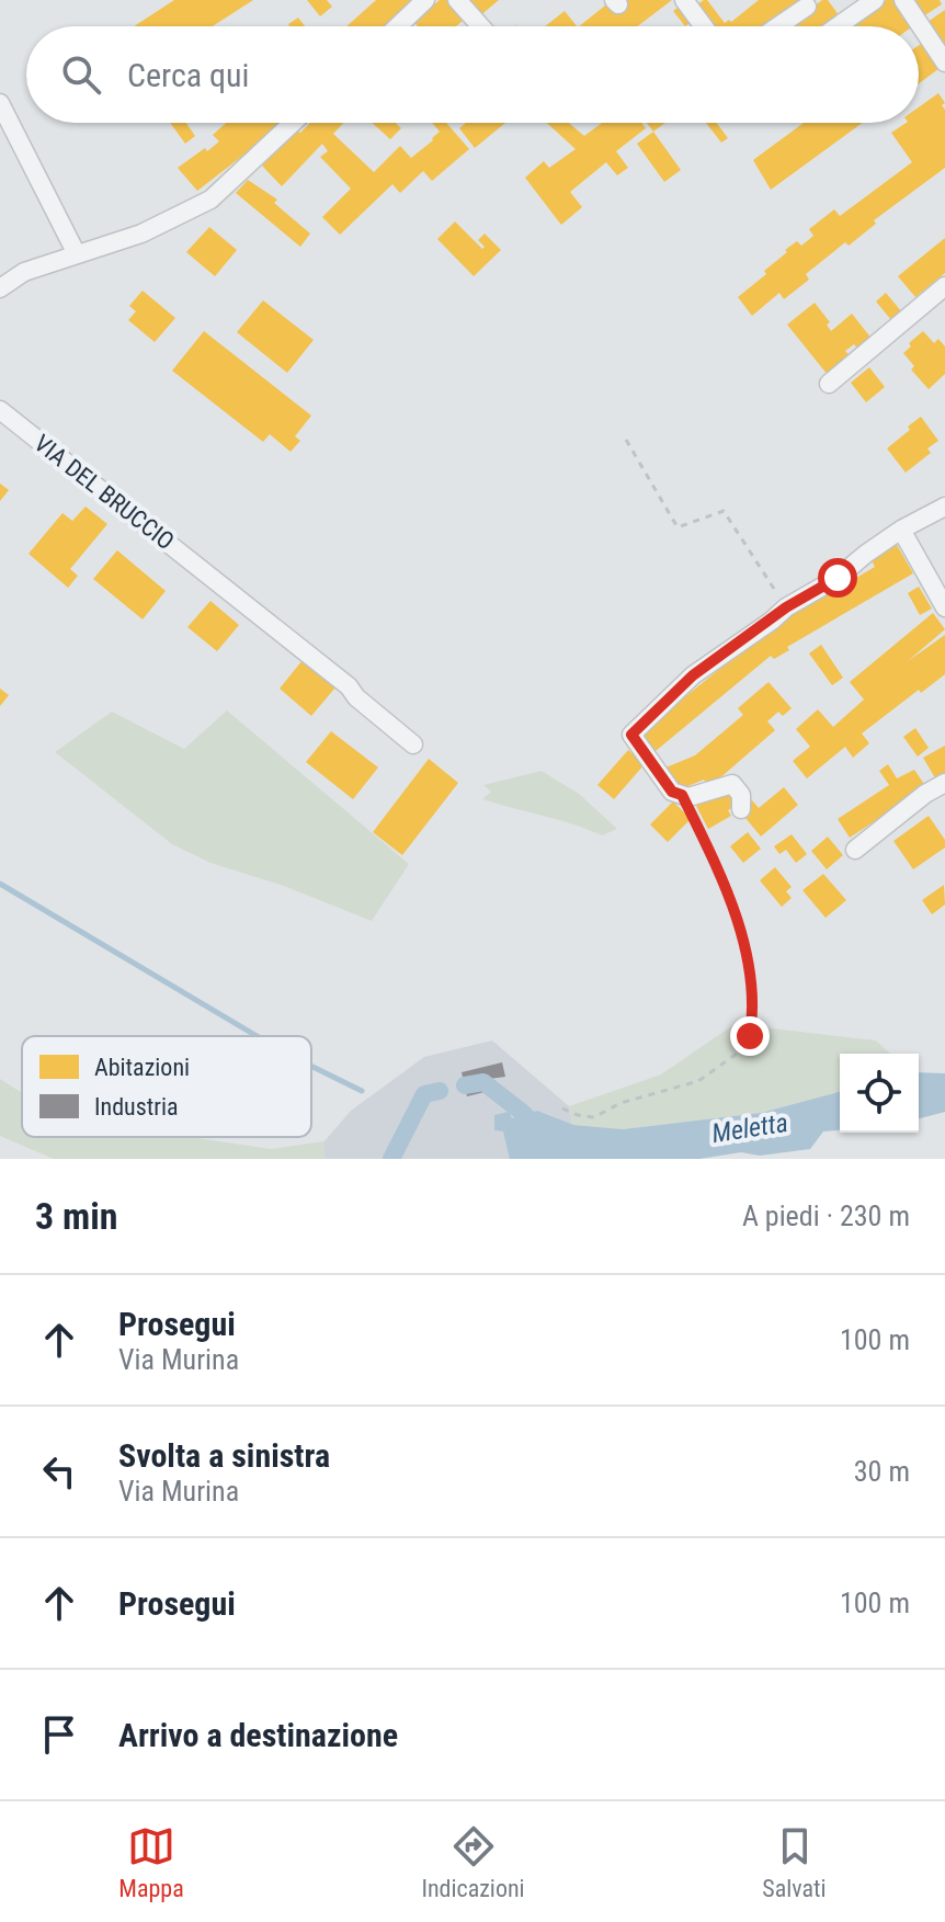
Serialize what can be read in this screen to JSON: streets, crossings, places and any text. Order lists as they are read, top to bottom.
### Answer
{
  "streets": {
    "street": ["VIA DEL BRUCCIO"]
  },
  "water": ["Meletta"],
  "legend": ["Abitazioni", "Industria"],
  "page": {
    "search": "Cerca qui",
    "heading": ["3 min", "A piedi · 230 m"],
    "list": [
      ["Prosegui", "Via Murina", "100 m"],
      ["Svolta a sinistra", "Via Murina", "30 m"],
      ["Prosegui", "100 m"],
      "Arrivo a destinazione"
    ],
    "nav": ["Mappa", "Indicazioni", "Salvati"]
  }
}
